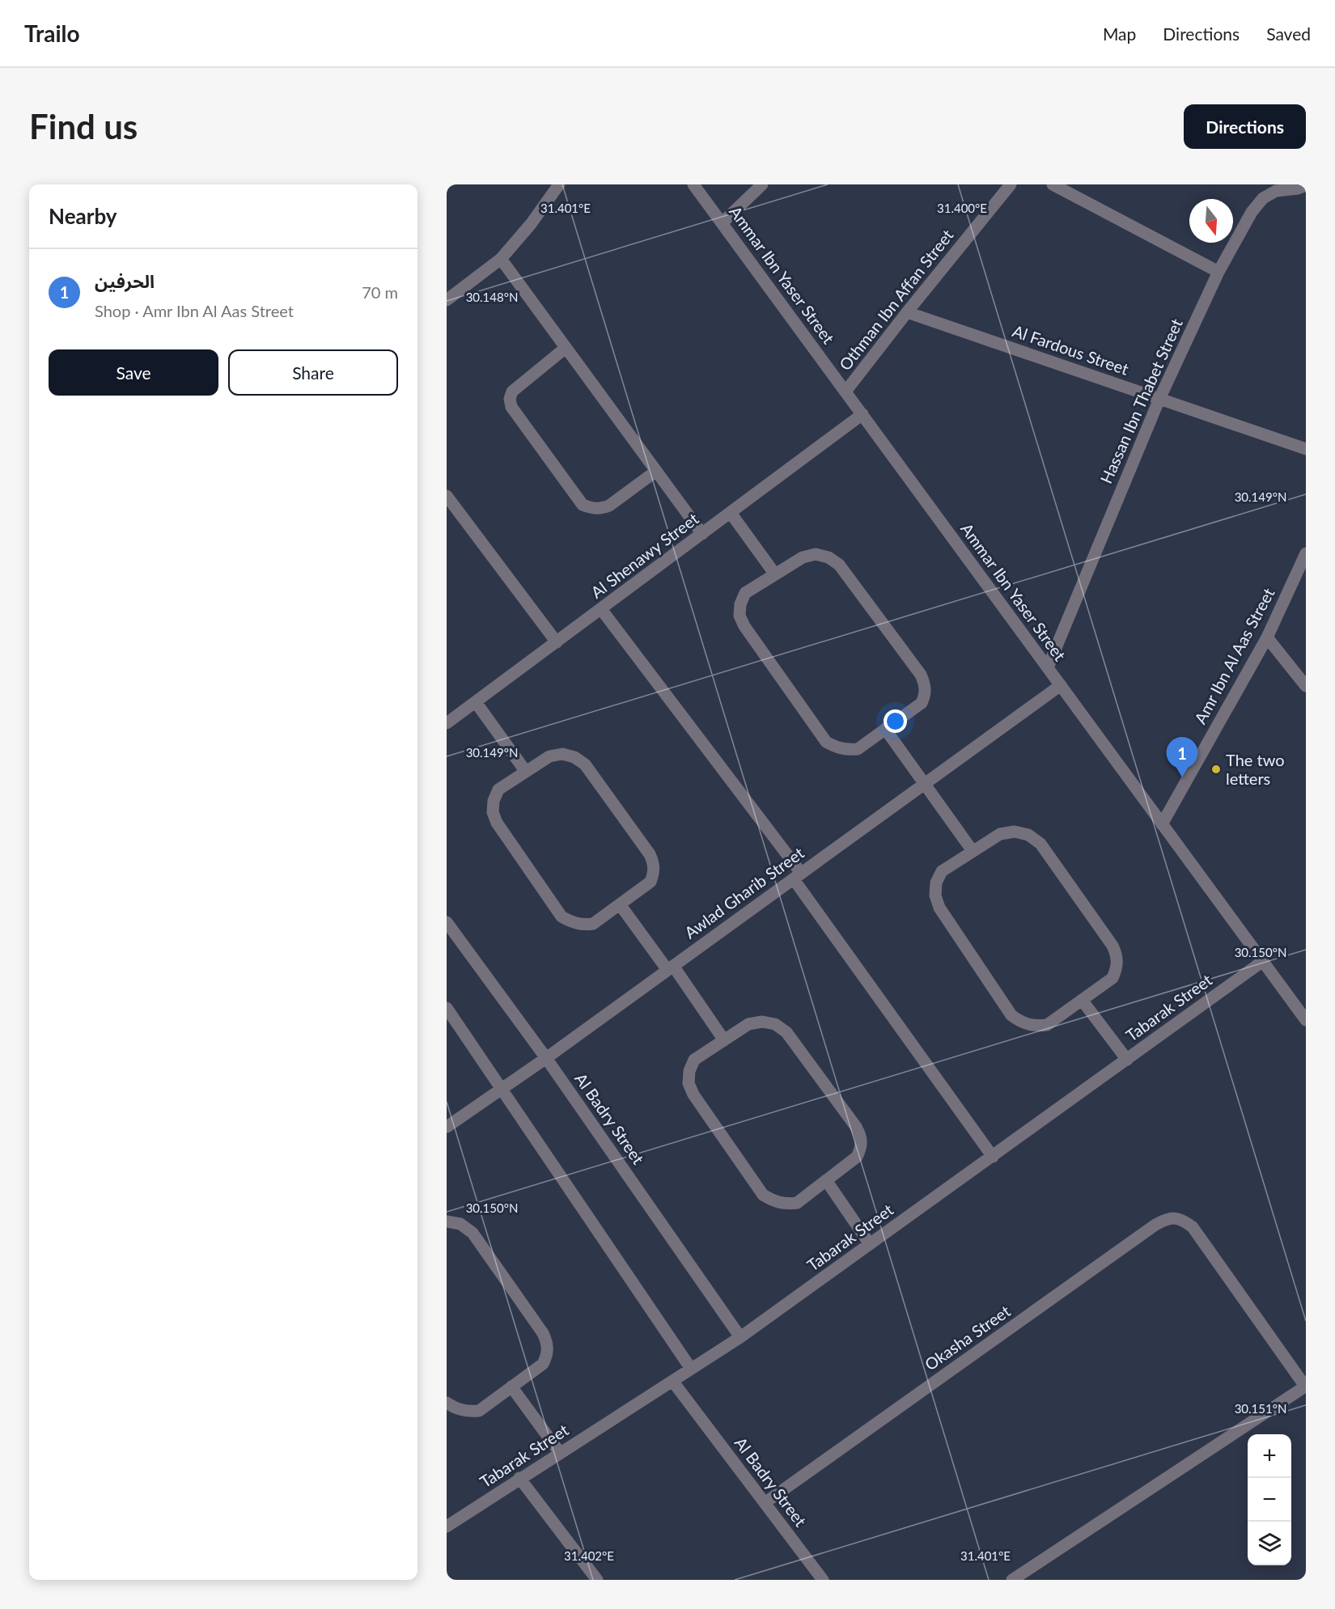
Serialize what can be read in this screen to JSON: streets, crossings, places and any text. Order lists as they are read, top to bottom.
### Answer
{
  "streets": {
    "street": [
      "Ammar Ibn Yaser Street",
      "Othman Ibn Affan Street",
      "Al Fardous Street",
      "Hassan Ibn Thabet Street",
      "Al Shenawy Street",
      "Amr Ibn Al Aas Street",
      "Awlad Gharib Street",
      "Tabarak Street",
      "Al Badry Street",
      "Okasha Street"
    ]
  },
  "crossings": [
    ["Ammar Ibn Yaser Street", "Othman Ibn Affan Street"],
    ["Ammar Ibn Yaser Street", "Hassan Ibn Thabet Street"],
    ["Ammar Ibn Yaser Street", "Al Shenawy Street"],
    ["Ammar Ibn Yaser Street", "Amr Ibn Al Aas Street"],
    ["Ammar Ibn Yaser Street", "Awlad Gharib Street"],
    ["Ammar Ibn Yaser Street", "Tabarak Street"],
    ["Othman Ibn Affan Street", "Al Fardous Street"],
    ["Al Fardous Street", "Hassan Ibn Thabet Street"],
    ["Awlad Gharib Street", "Al Badry Street"],
    ["Tabarak Street", "Al Badry Street"],
    ["Al Badry Street", "Okasha Street"]
  ],
  "places": ["The two letters"],
  "north": "bottom",
  "page": {
    "header": "Trailo",
    "nav": ["Map", "Directions", "Saved"],
    "buttons": [
      "Directions",
      ["Save", "Share"]
    ],
    "title": "Find us",
    "heading": "Nearby",
    "list": [
      {
        "mark": "1",
        "name": "الحرفين",
        "note": "Shop · Amr Ibn Al Aas Street",
        "value": "70 m"
      }
    ],
    "pins": "1",
    "map_buttons": ["+", "−"]
  },
  "coordinates": [
    "31.401°E",
    "31.400°E",
    "30.148°N",
    "30.149°N",
    "30.150°N",
    "30.151°N",
    "31.402°E"
  ]
}
